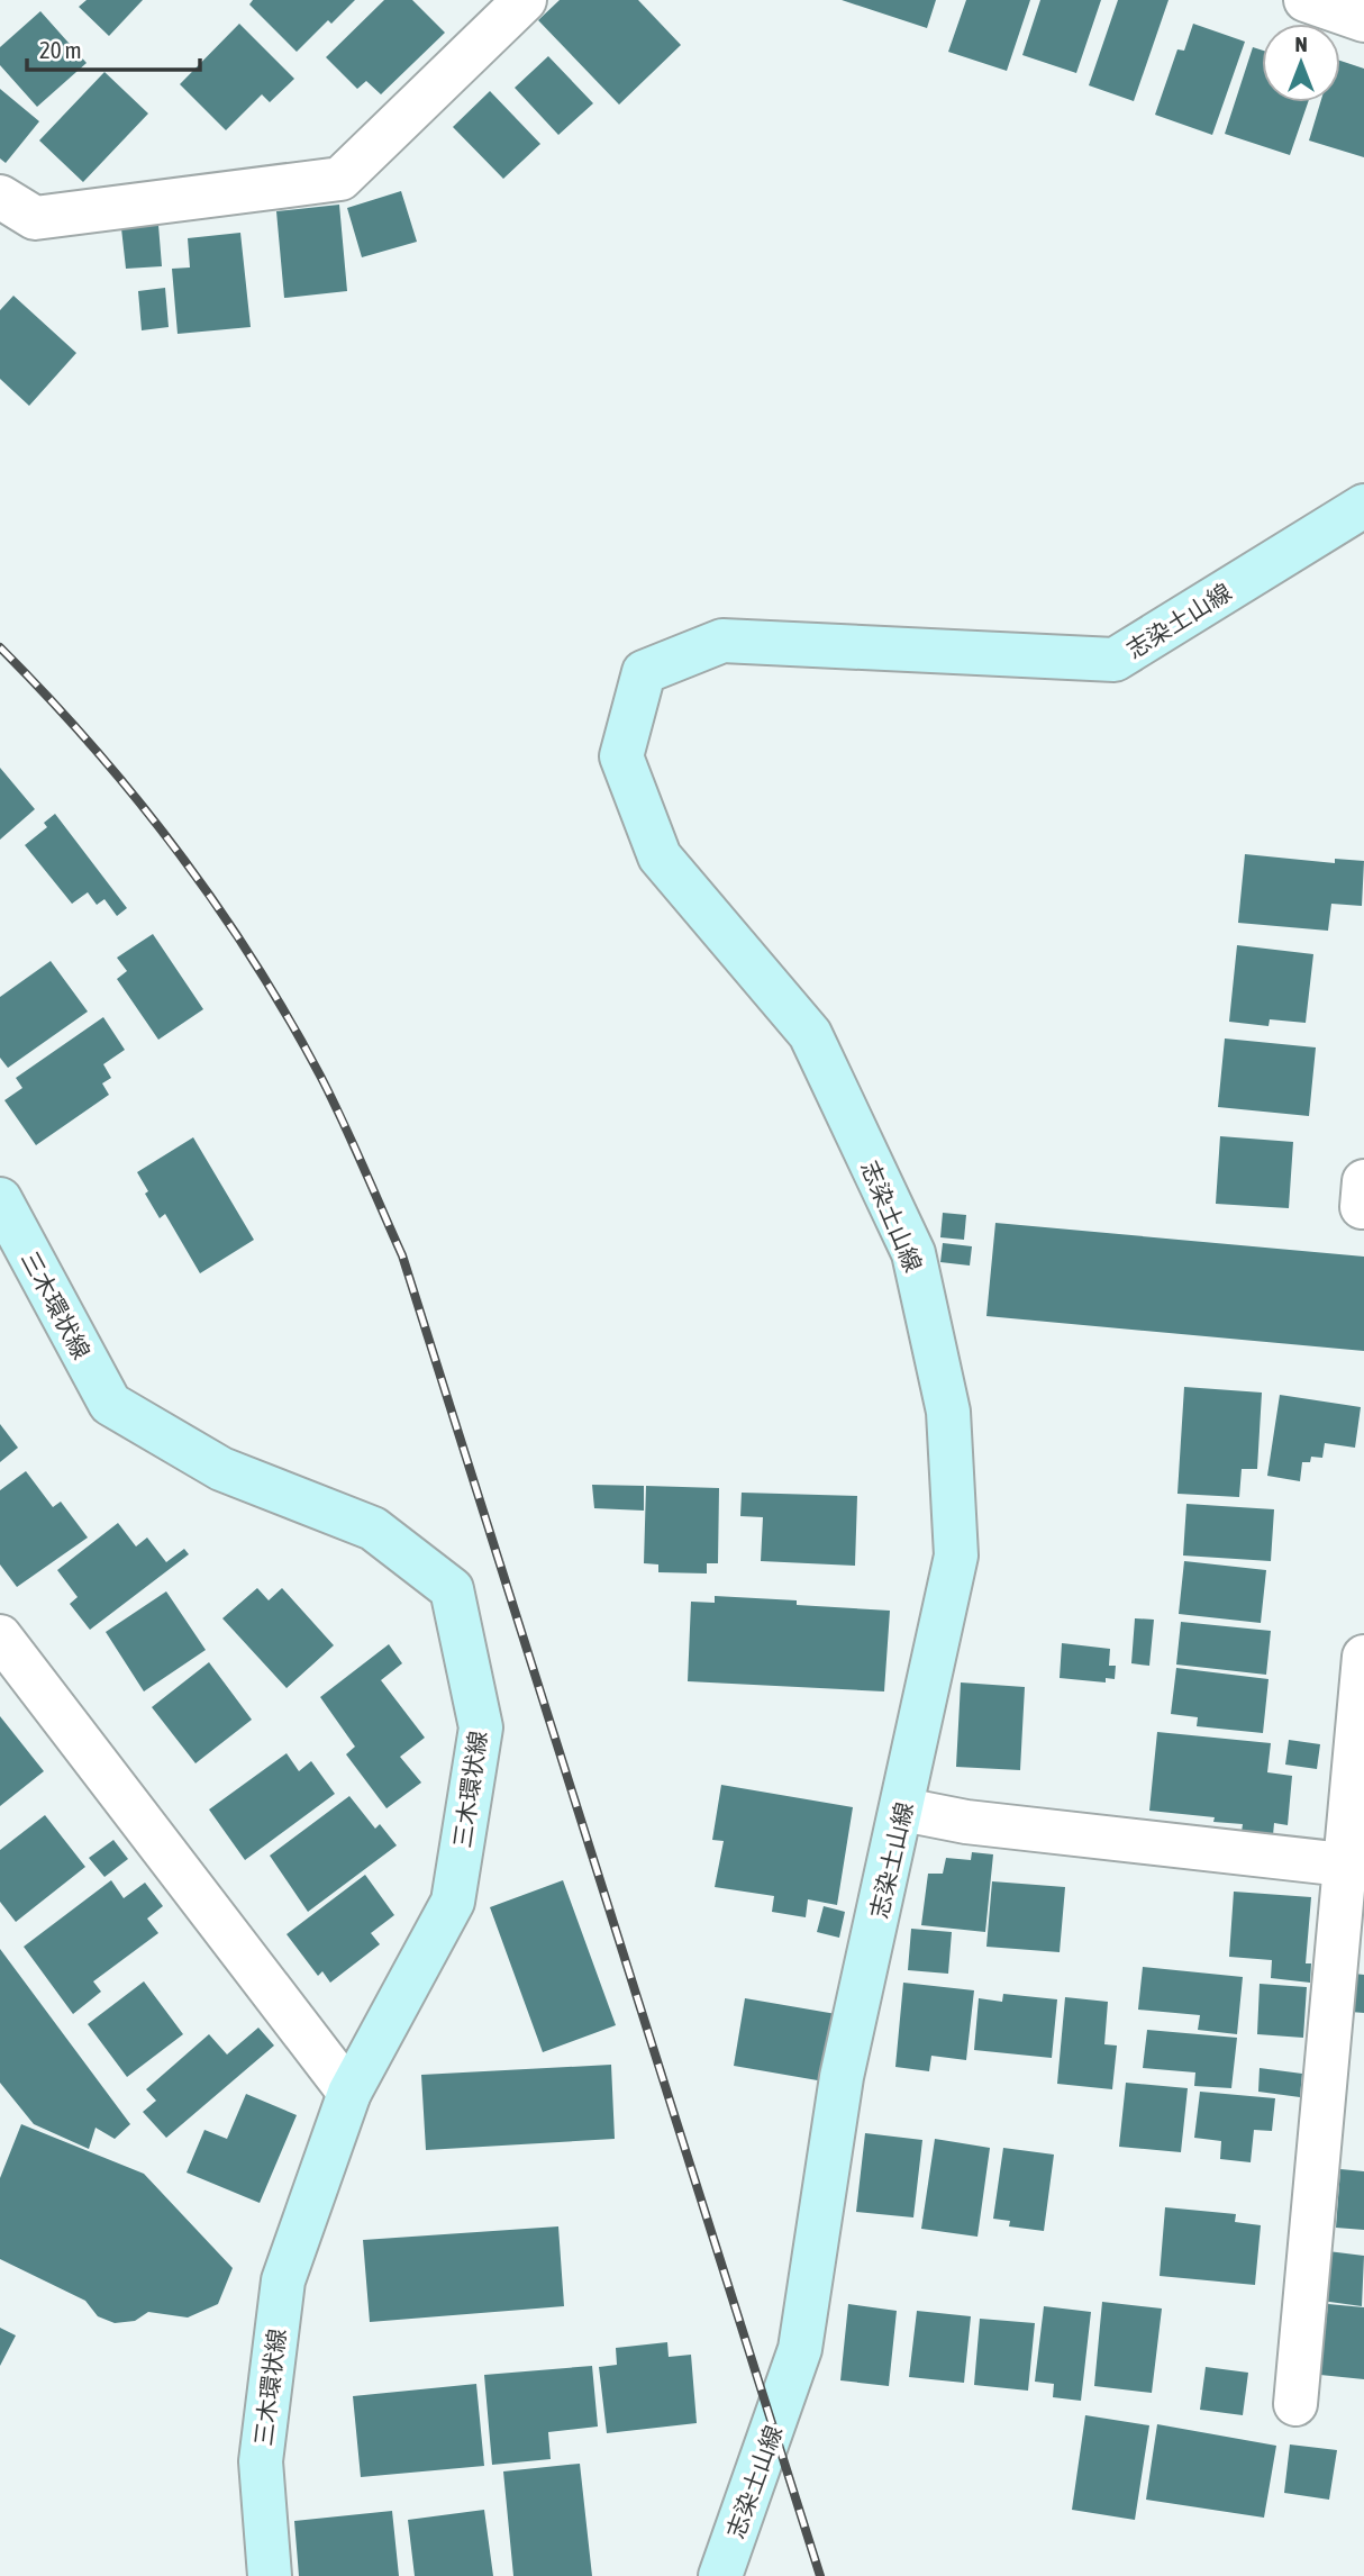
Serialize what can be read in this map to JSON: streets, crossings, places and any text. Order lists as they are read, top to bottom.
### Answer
{
  "streets": {
    "main road": ["志染土山線", "三木環状線"]
  },
  "scale_bar": "20 m",
  "north": "top"
}
